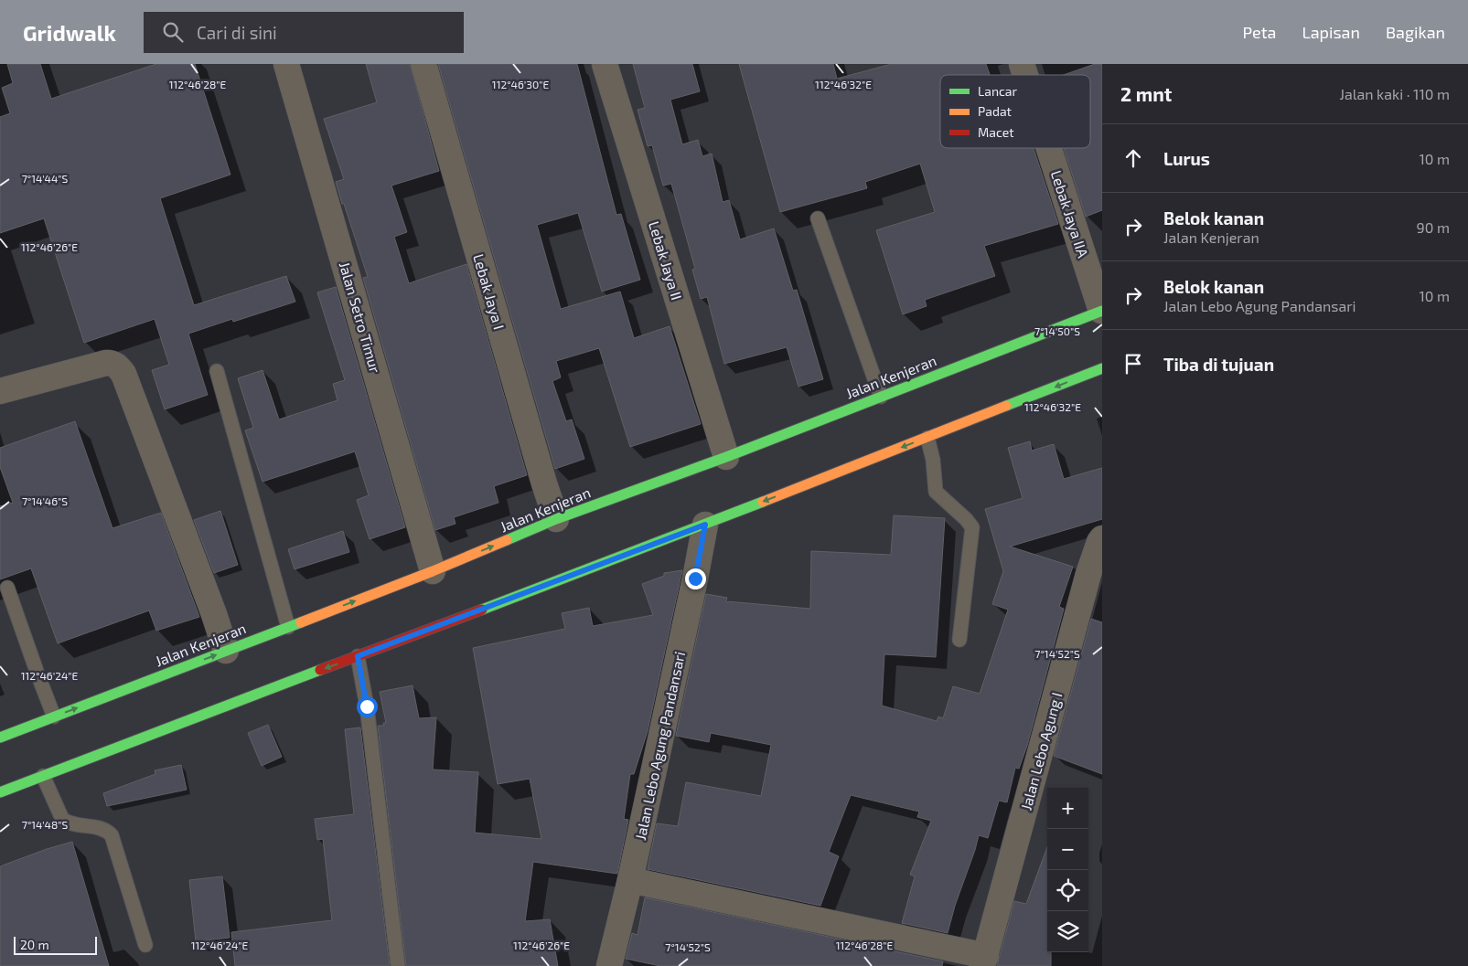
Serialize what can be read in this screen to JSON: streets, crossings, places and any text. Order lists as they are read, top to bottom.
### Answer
{
  "streets": {
    "main road": ["Jalan Kenjeran"],
    "street": [
      "Lebak Jaya IIA",
      "Lebak Jaya II",
      "Lebak Jaya I",
      "Jalan Setro Timur",
      "Jalan Lebo Agung Pandansari",
      "Jalan Lebo Agung I"
    ]
  },
  "crossings": [
    ["Lebak Jaya IIA", "Jalan Kenjeran"],
    ["Lebak Jaya II", "Jalan Kenjeran"],
    ["Lebak Jaya I", "Jalan Kenjeran"],
    ["Jalan Setro Timur", "Jalan Kenjeran"]
  ],
  "legend": ["Lancar", "Padat", "Macet"],
  "scale_bar": "20 m",
  "page": {
    "header": "Gridwalk",
    "search": "Cari di sini",
    "nav": ["Peta", "Lapisan", "Bagikan"],
    "heading": ["2 mnt", "Jalan kaki · 110 m"],
    "list": [
      ["Lurus", "10 m"],
      ["Belok kanan", "Jalan Kenjeran", "90 m"],
      ["Belok kanan", "Jalan Lebo Agung Pandansari", "10 m"],
      "Tiba di tujuan"
    ],
    "map_buttons": ["+", "−"],
    "scale": "20 m"
  },
  "coordinates": [
    "112°46'28\"E",
    "112°46'30\"E",
    "112°46'32\"E",
    "7°14'44\"S",
    "112°46'26\"E",
    "7°14'50\"S",
    "7°14'46\"S",
    "7°14'52\"S",
    "112°46'24\"E",
    "7°14'48\"S"
  ]
}
